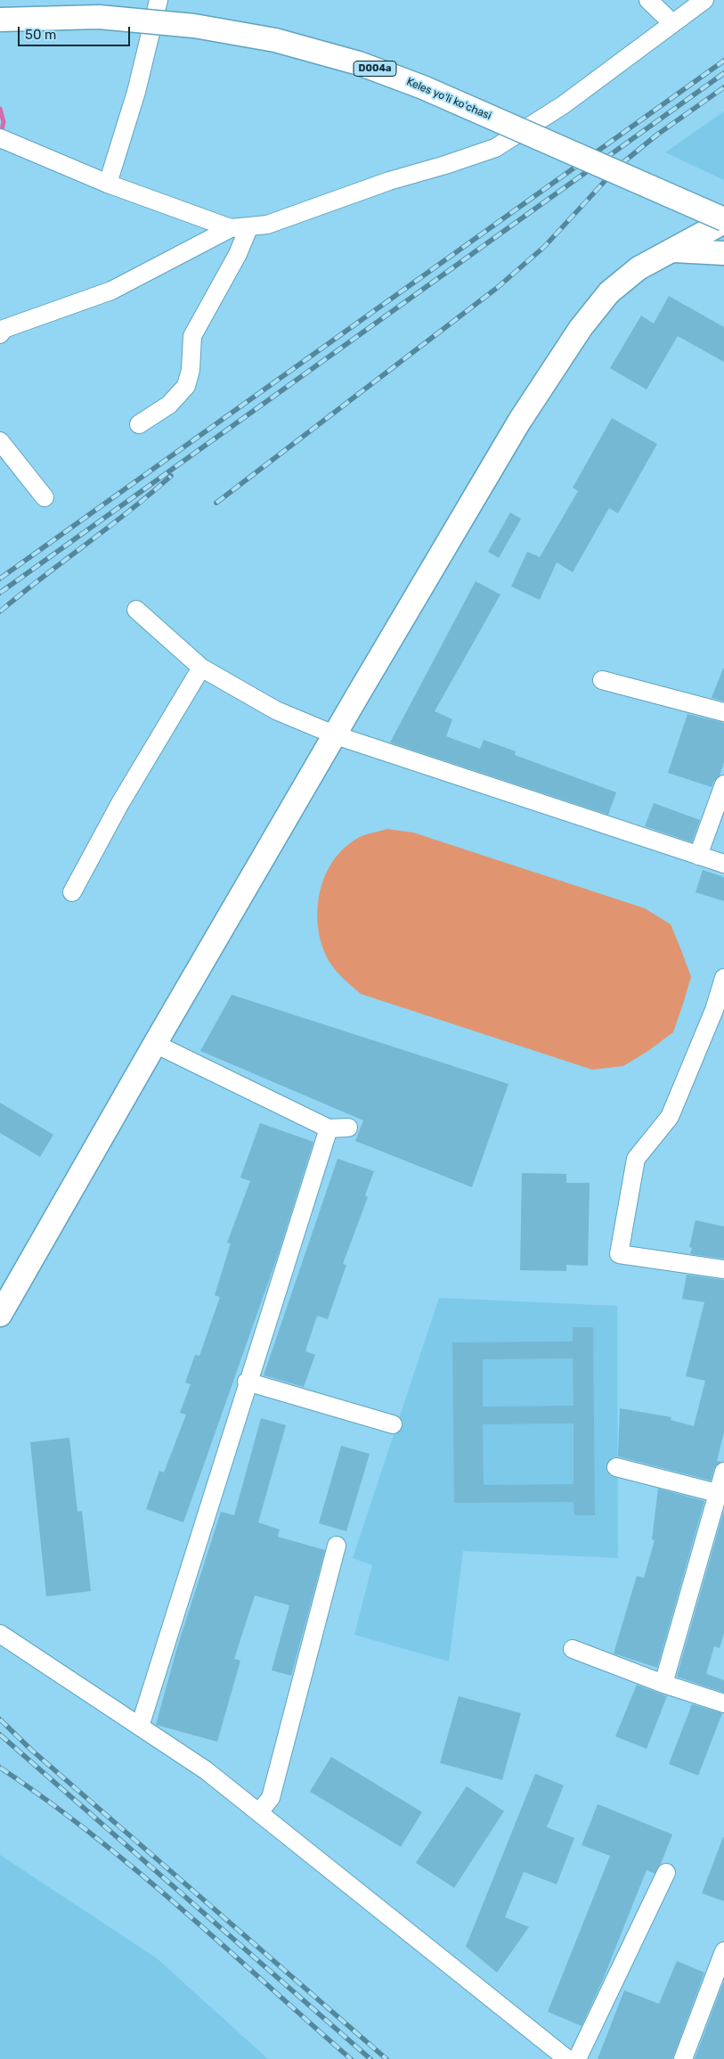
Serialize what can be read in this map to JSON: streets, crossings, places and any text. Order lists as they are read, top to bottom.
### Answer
{
  "streets": {
    "main road": ["D004a", "Keles yoʻli koʻchasi"]
  },
  "scale_bar": "50 m"
}
